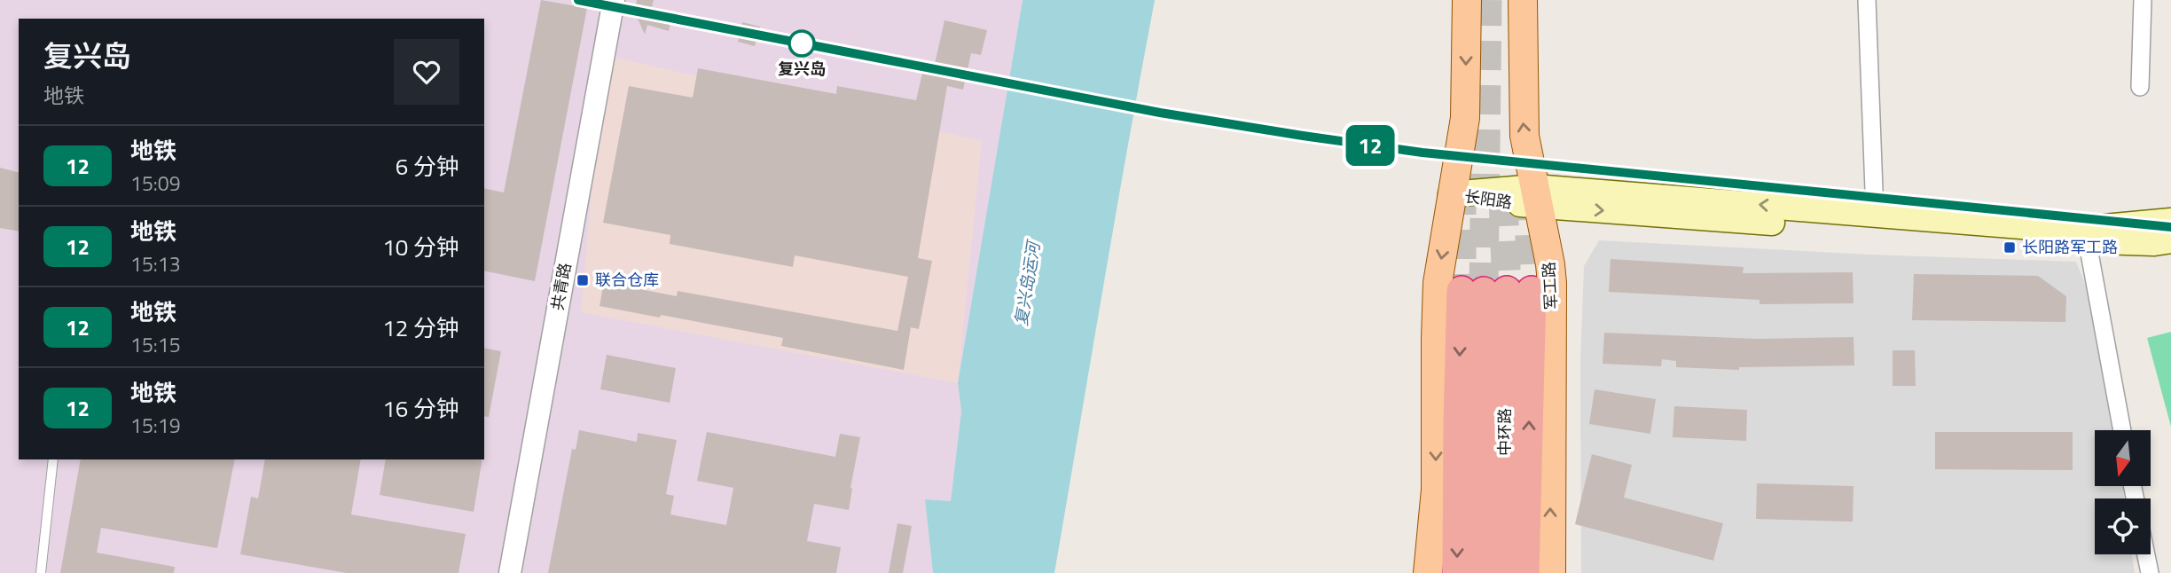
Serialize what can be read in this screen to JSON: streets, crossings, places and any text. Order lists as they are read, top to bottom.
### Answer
{
  "streets": {
    "highway": ["中环路"],
    "main road": ["长阳路", "军工路"],
    "street": ["共青路"]
  },
  "crossings": [
    ["长阳路", "军工路"]
  ],
  "water": ["复兴岛运河"],
  "places": {
    "other": ["复兴岛"],
    "transit": ["长阳路军工路", "联合仓库"]
  },
  "lines": ["metro line 12"],
  "north": "bottom",
  "page": {
    "on_map": "12",
    "heading": ["复兴岛", "地铁"],
    "list": [
      {
        "mark": "12",
        "name": "地铁",
        "note": "15:09",
        "value": "6 分钟"
      },
      {
        "mark": "12",
        "name": "地铁",
        "note": "15:13",
        "value": "10 分钟"
      },
      {
        "mark": "12",
        "name": "地铁",
        "note": "15:15",
        "value": "12 分钟"
      },
      {
        "mark": "12",
        "name": "地铁",
        "note": "15:19",
        "value": "16 分钟"
      }
    ]
  }
}
